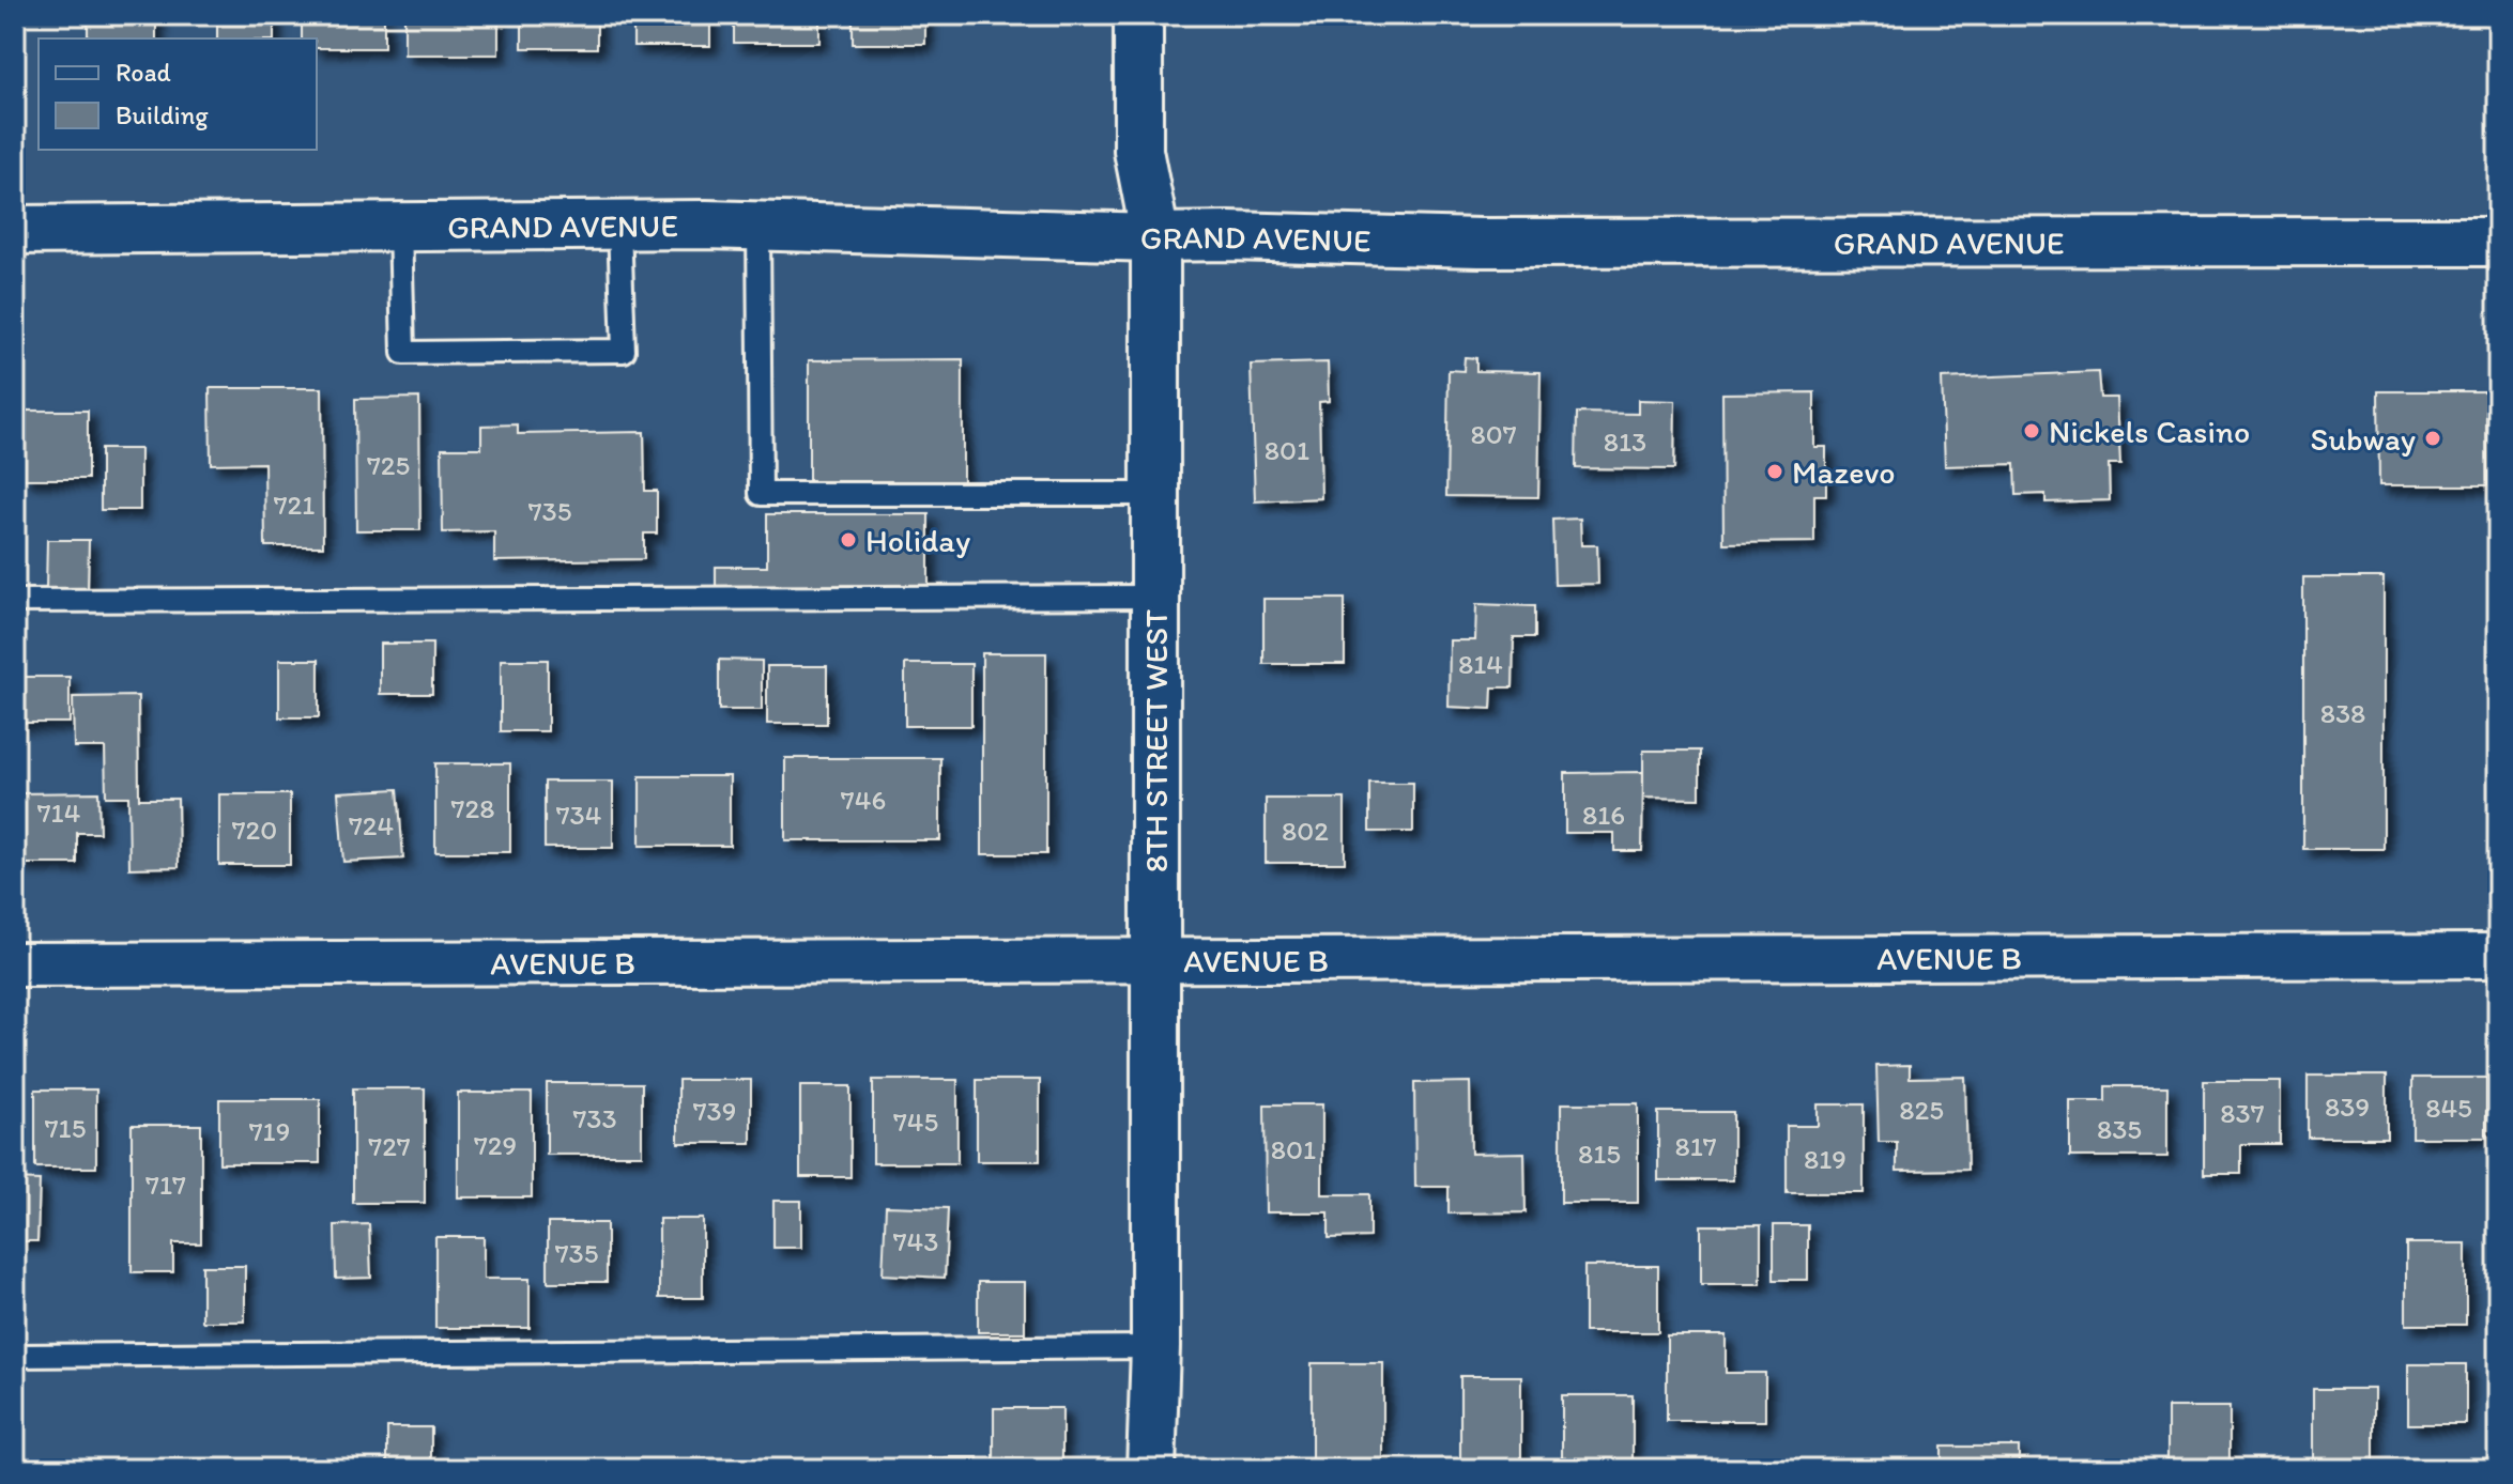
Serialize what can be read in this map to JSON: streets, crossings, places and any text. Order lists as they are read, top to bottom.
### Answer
{
  "streets": {
    "main road": ["GRAND AVENUE", "8TH STREET WEST"],
    "street": ["AVENUE B"]
  },
  "crossings": [
    ["GRAND AVENUE", "8TH STREET WEST"],
    ["8TH STREET WEST", "AVENUE B"]
  ],
  "places": [
    "Nickels Casino",
    "Subway",
    "Mazevo",
    "Holiday"
  ],
  "house_numbers": [
    "807",
    "813",
    "801",
    "725",
    "721",
    "735",
    "814",
    "838",
    "746",
    "728",
    "714",
    "734",
    "816",
    "724",
    "720",
    "802",
    "839",
    "845",
    "825",
    "739",
    "837",
    "733",
    "745",
    "715",
    "835",
    "719",
    "729",
    "727",
    "817",
    "801",
    "815",
    "819",
    "717",
    "743",
    "735"
  ],
  "legend": ["Road", "Building"]
}
